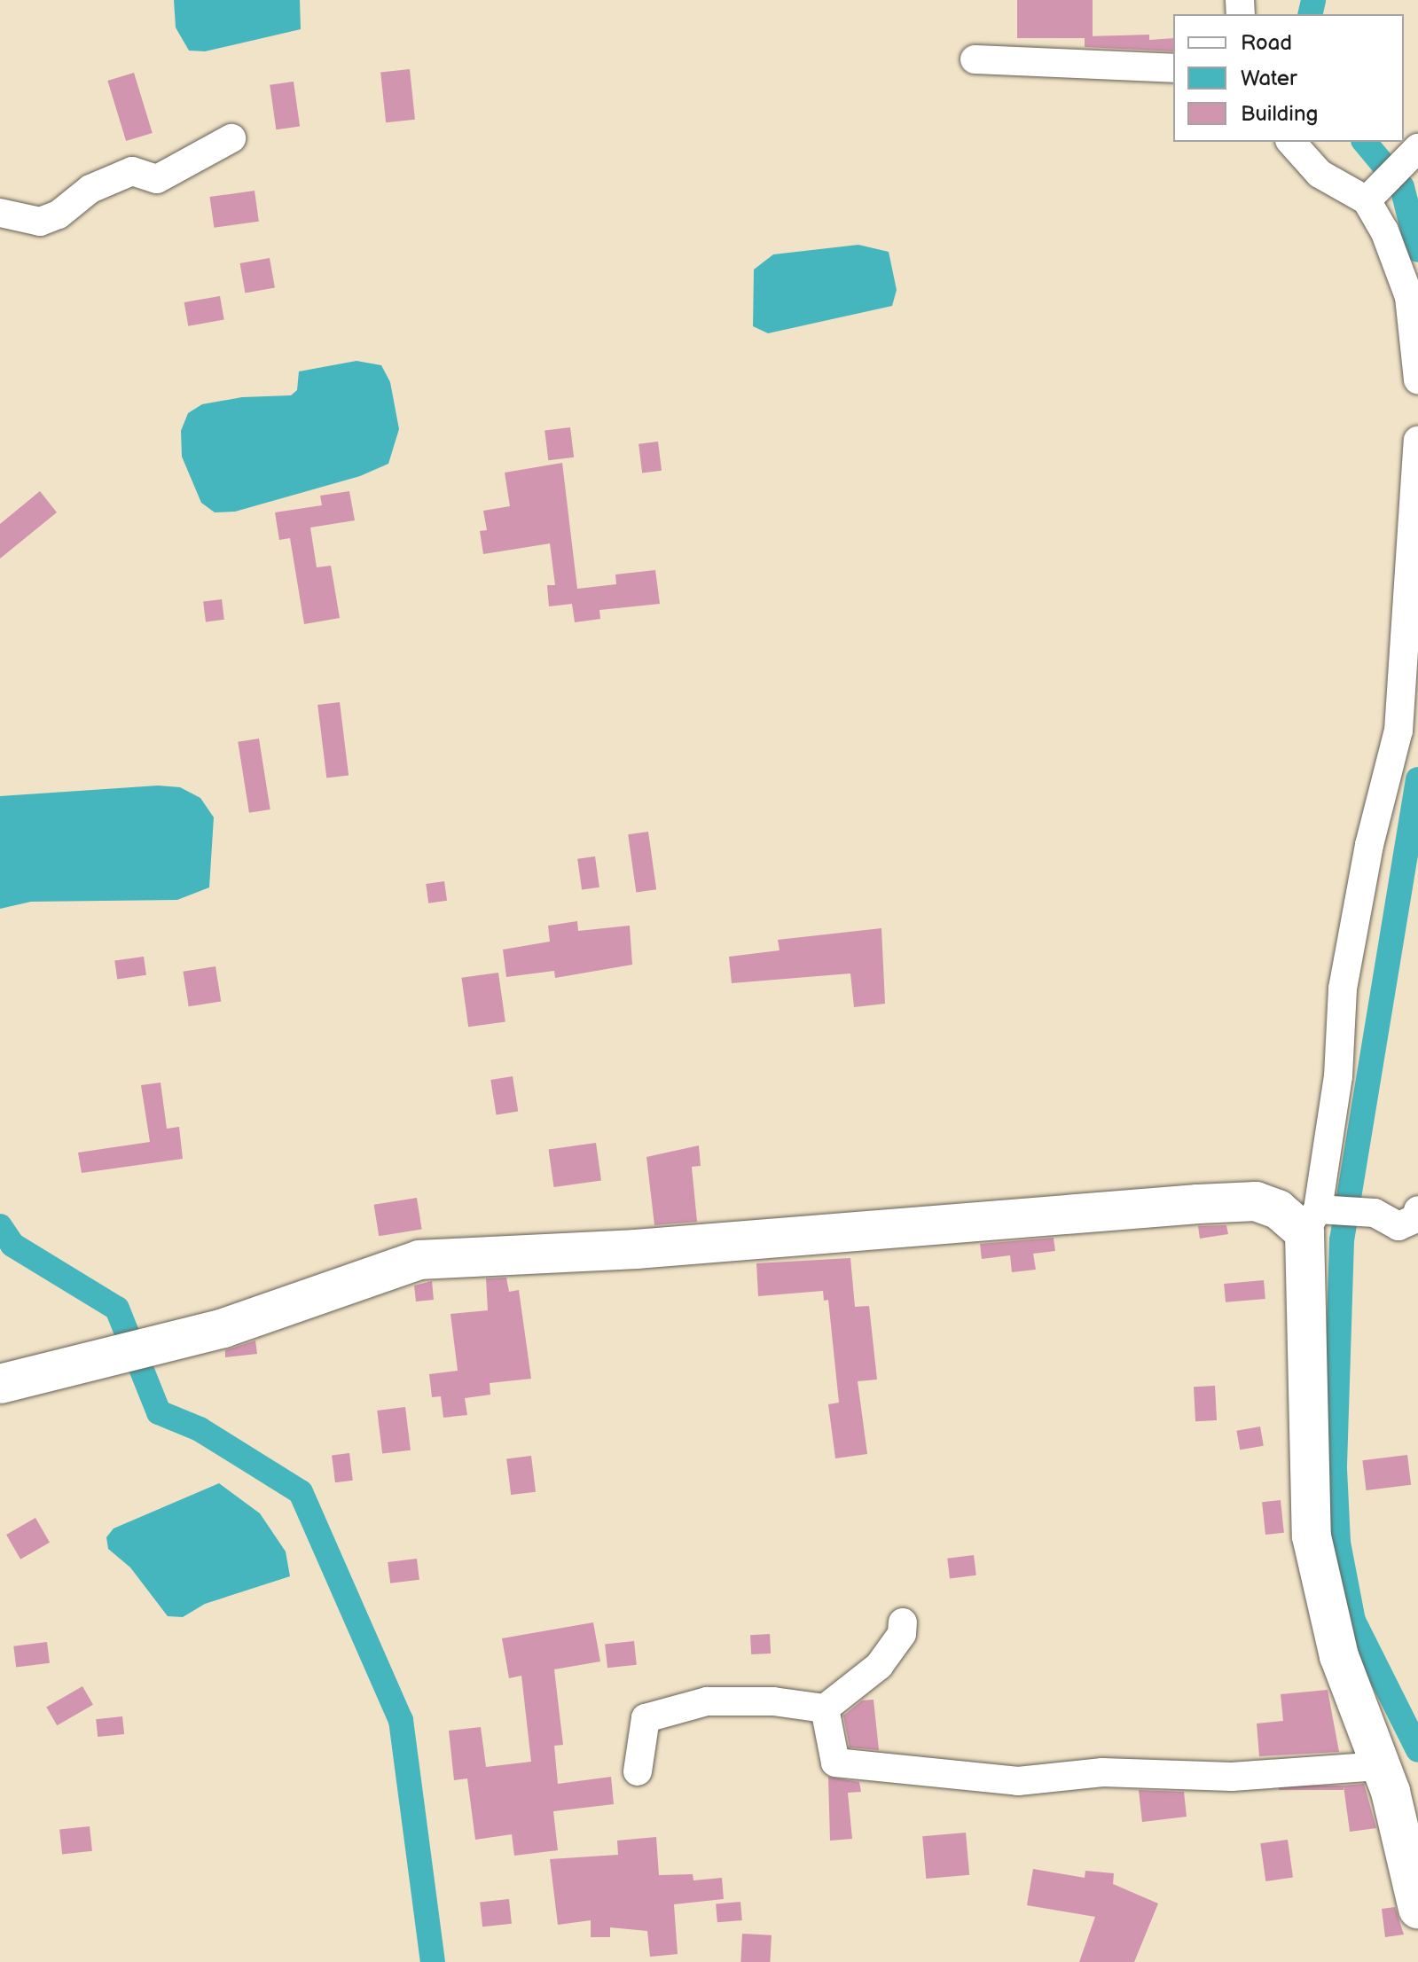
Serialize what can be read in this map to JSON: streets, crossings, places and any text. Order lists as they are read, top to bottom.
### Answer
{
  "legend": ["Road", "Water", "Building"]
}
